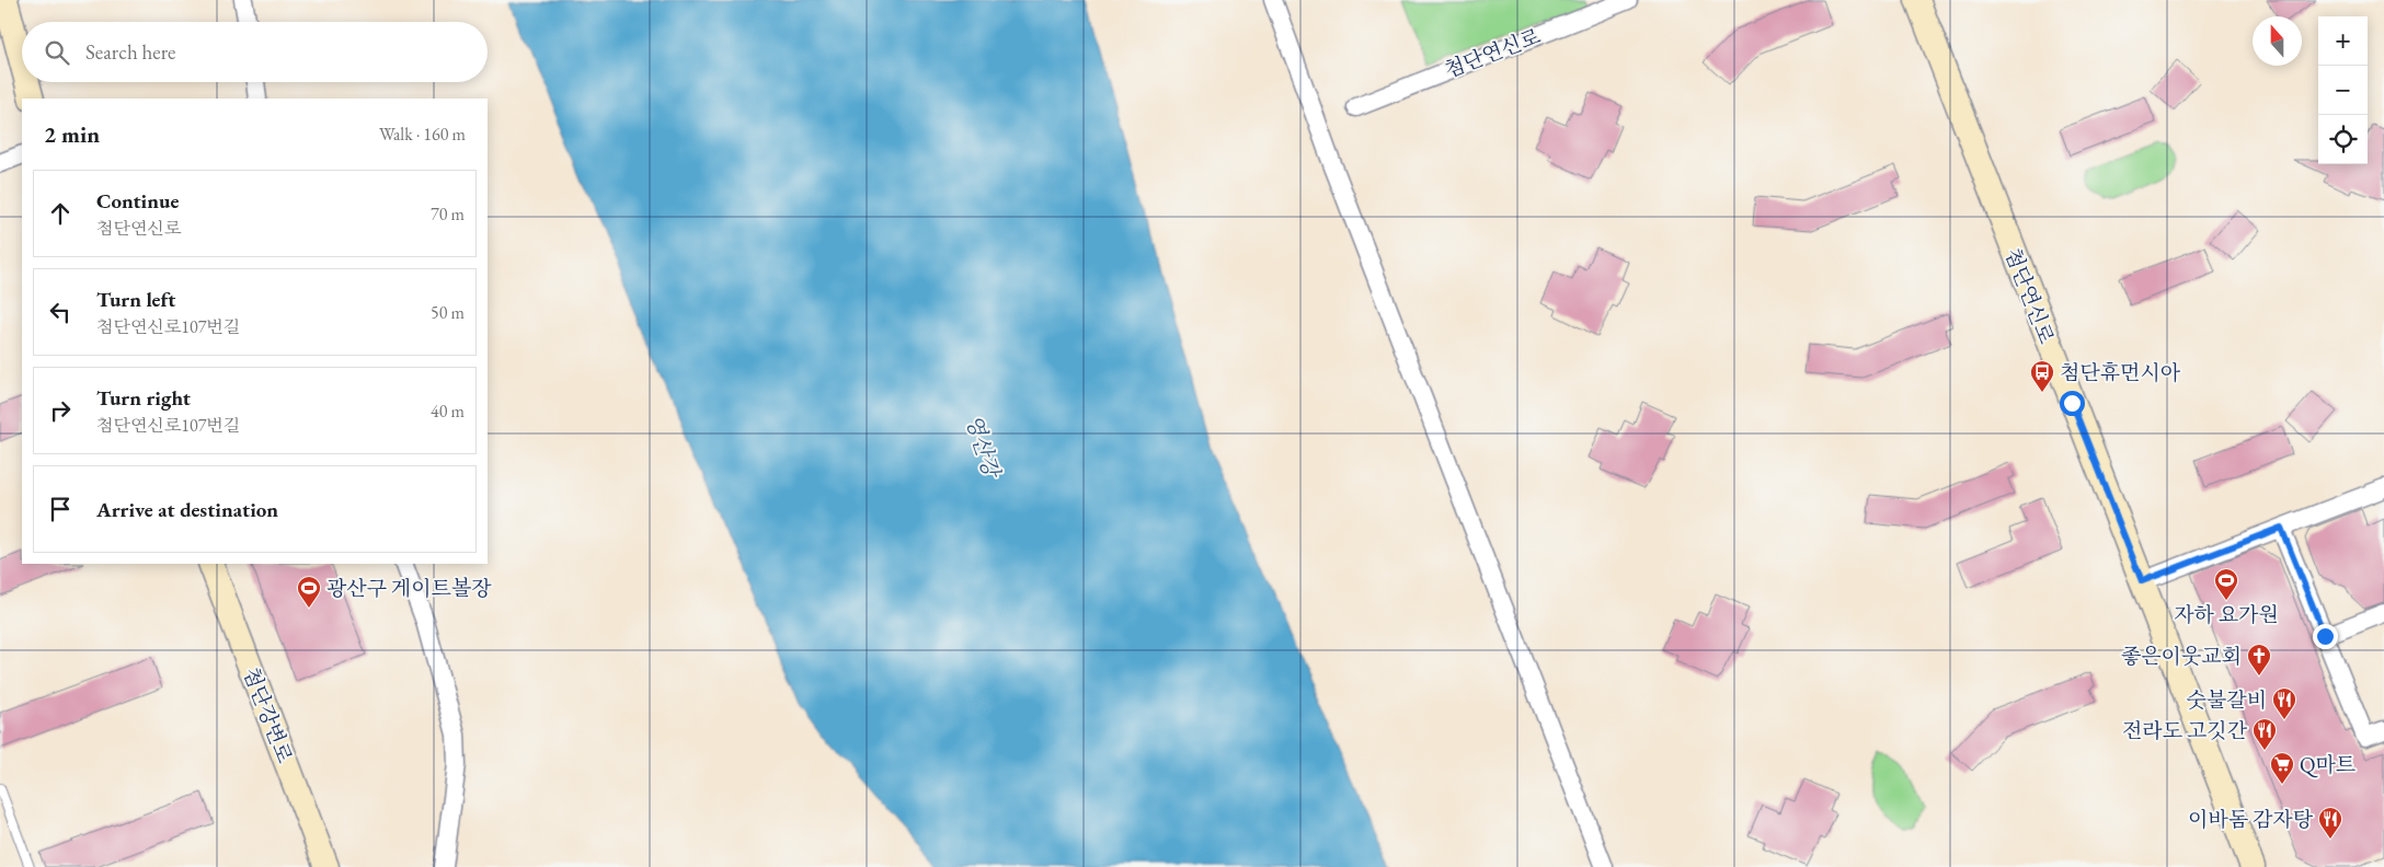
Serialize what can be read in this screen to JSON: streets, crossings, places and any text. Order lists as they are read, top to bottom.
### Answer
{
  "streets": {
    "street": ["첨단연신로", "첨단강변로"]
  },
  "water": ["영산강"],
  "places": {
    "bus stop": ["첨단휴먼시아"],
    "sports": ["자하 요가원", "광산구 게이트볼장"],
    "church": ["좋은이웃교회"],
    "restaurant": ["숫불갈비", "전라도 고깃간", "이바돔 감자탕"],
    "supermarket": ["Q마트"]
  },
  "north": "top",
  "page": {
    "map_buttons": ["+", "−"],
    "search": "Search here",
    "heading": ["2 min", "Walk · 160 m"],
    "list": [
      ["Continue", "첨단연신로", "70 m"],
      ["Turn left", "첨단연신로107번길", "50 m"],
      ["Turn right", "첨단연신로107번길", "40 m"],
      "Arrive at destination"
    ]
  }
}
